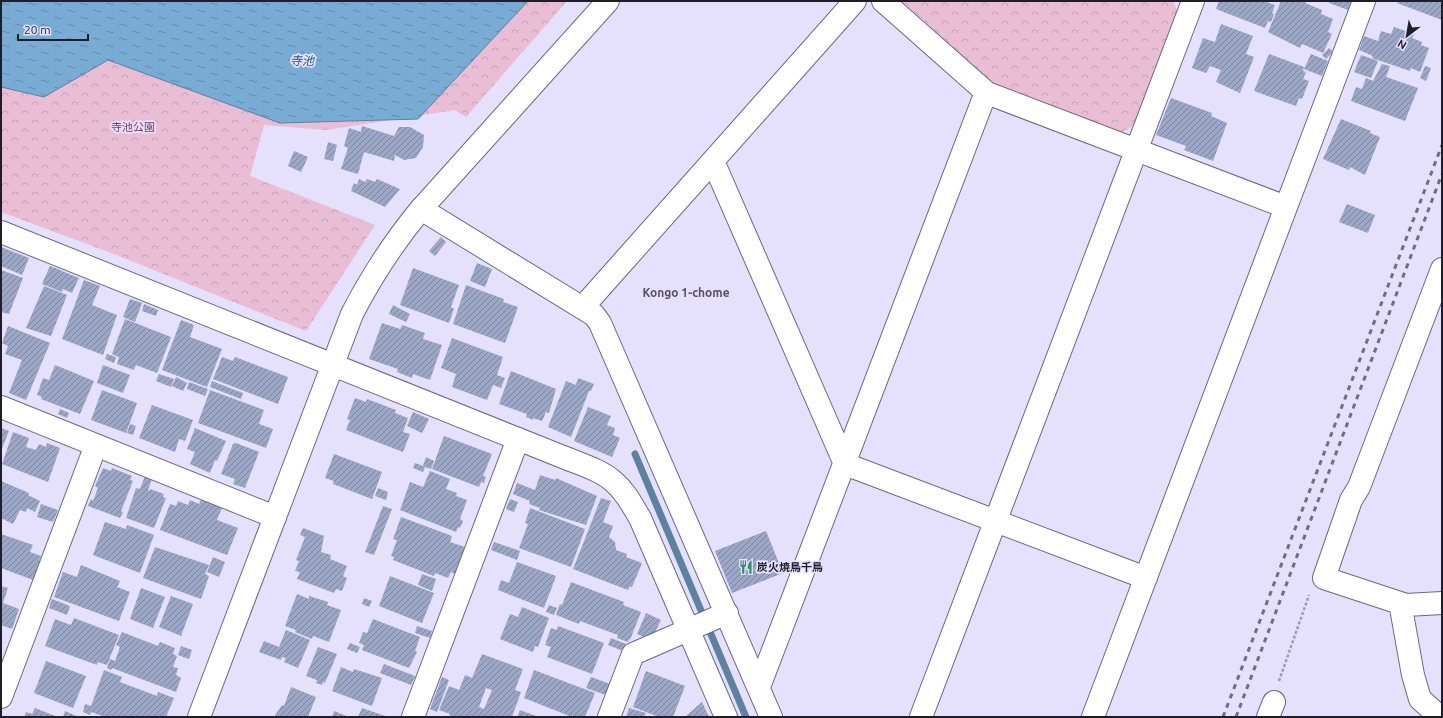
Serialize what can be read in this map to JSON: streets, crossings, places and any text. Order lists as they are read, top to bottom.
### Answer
{
  "districts": ["Kongo 1-chome"],
  "water": ["寺池"],
  "parks": ["寺池公園"],
  "places": {
    "restaurant": ["炭火焼鳥千鳥"]
  },
  "scale_bar": "20 m",
  "north": "bottom left"
}
